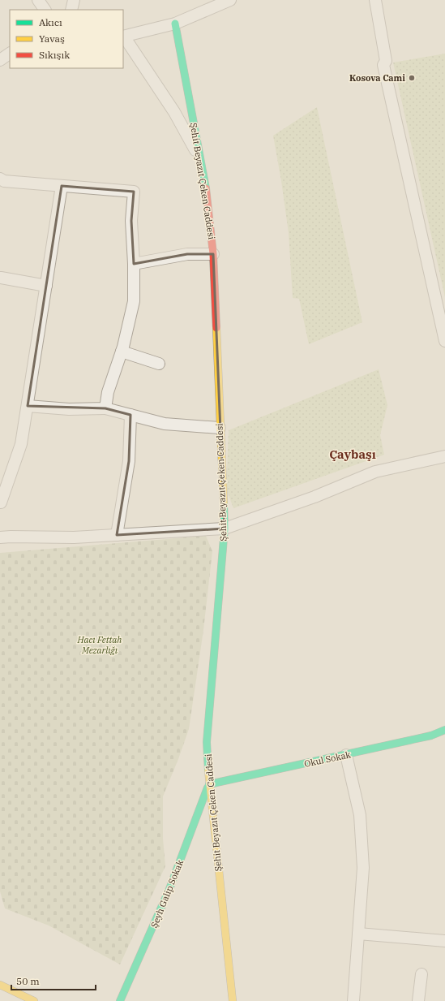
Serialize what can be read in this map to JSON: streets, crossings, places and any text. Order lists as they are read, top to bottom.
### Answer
{
  "streets": {
    "street": ["Şehit Beyazıt Çeken Caddesi", "Okul Sokak", "Şeyh Galip Sokak"]
  },
  "crossings": [
    ["Şehit Beyazıt Çeken Caddesi", "Okul Sokak"],
    ["Şehit Beyazıt Çeken Caddesi", "Şeyh Galip Sokak"],
    ["Okul Sokak", "Şeyh Galip Sokak"]
  ],
  "districts": ["Çaybaşı"],
  "parks": ["Hacı Fettah Mezarlığı"],
  "places": ["Kosova Cami"],
  "legend": ["Akıcı", "Yavaş", "Sıkışık"],
  "scale_bar": "50 m"
}
